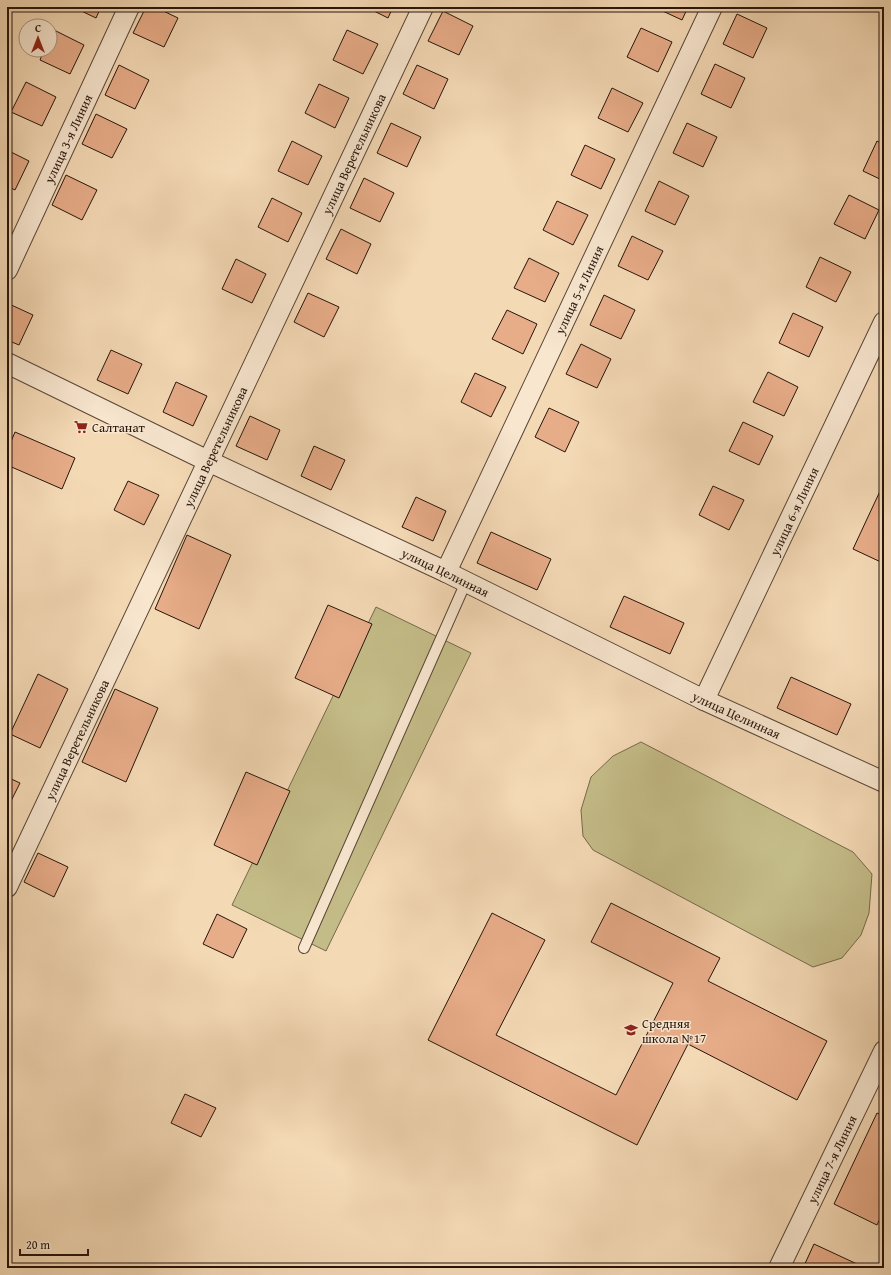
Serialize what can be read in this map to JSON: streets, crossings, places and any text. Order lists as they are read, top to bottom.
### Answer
{
  "streets": {
    "street": [
      "улица 3-я Линия",
      "улица Веретельникова",
      "улица 5-я Линия",
      "улица 6-я Линия",
      "улица Целинная",
      "улица 7-я Линия"
    ]
  },
  "crossings": [
    ["улица Веретельникова", "улица Целинная"],
    ["улица 5-я Линия", "улица Целинная"],
    ["улица 6-я Линия", "улица Целинная"]
  ],
  "places": {
    "supermarket": ["Салтанат"],
    "school or university": ["Средняя школа №17"]
  },
  "scale_bar": "20 m",
  "north": "top"
}
